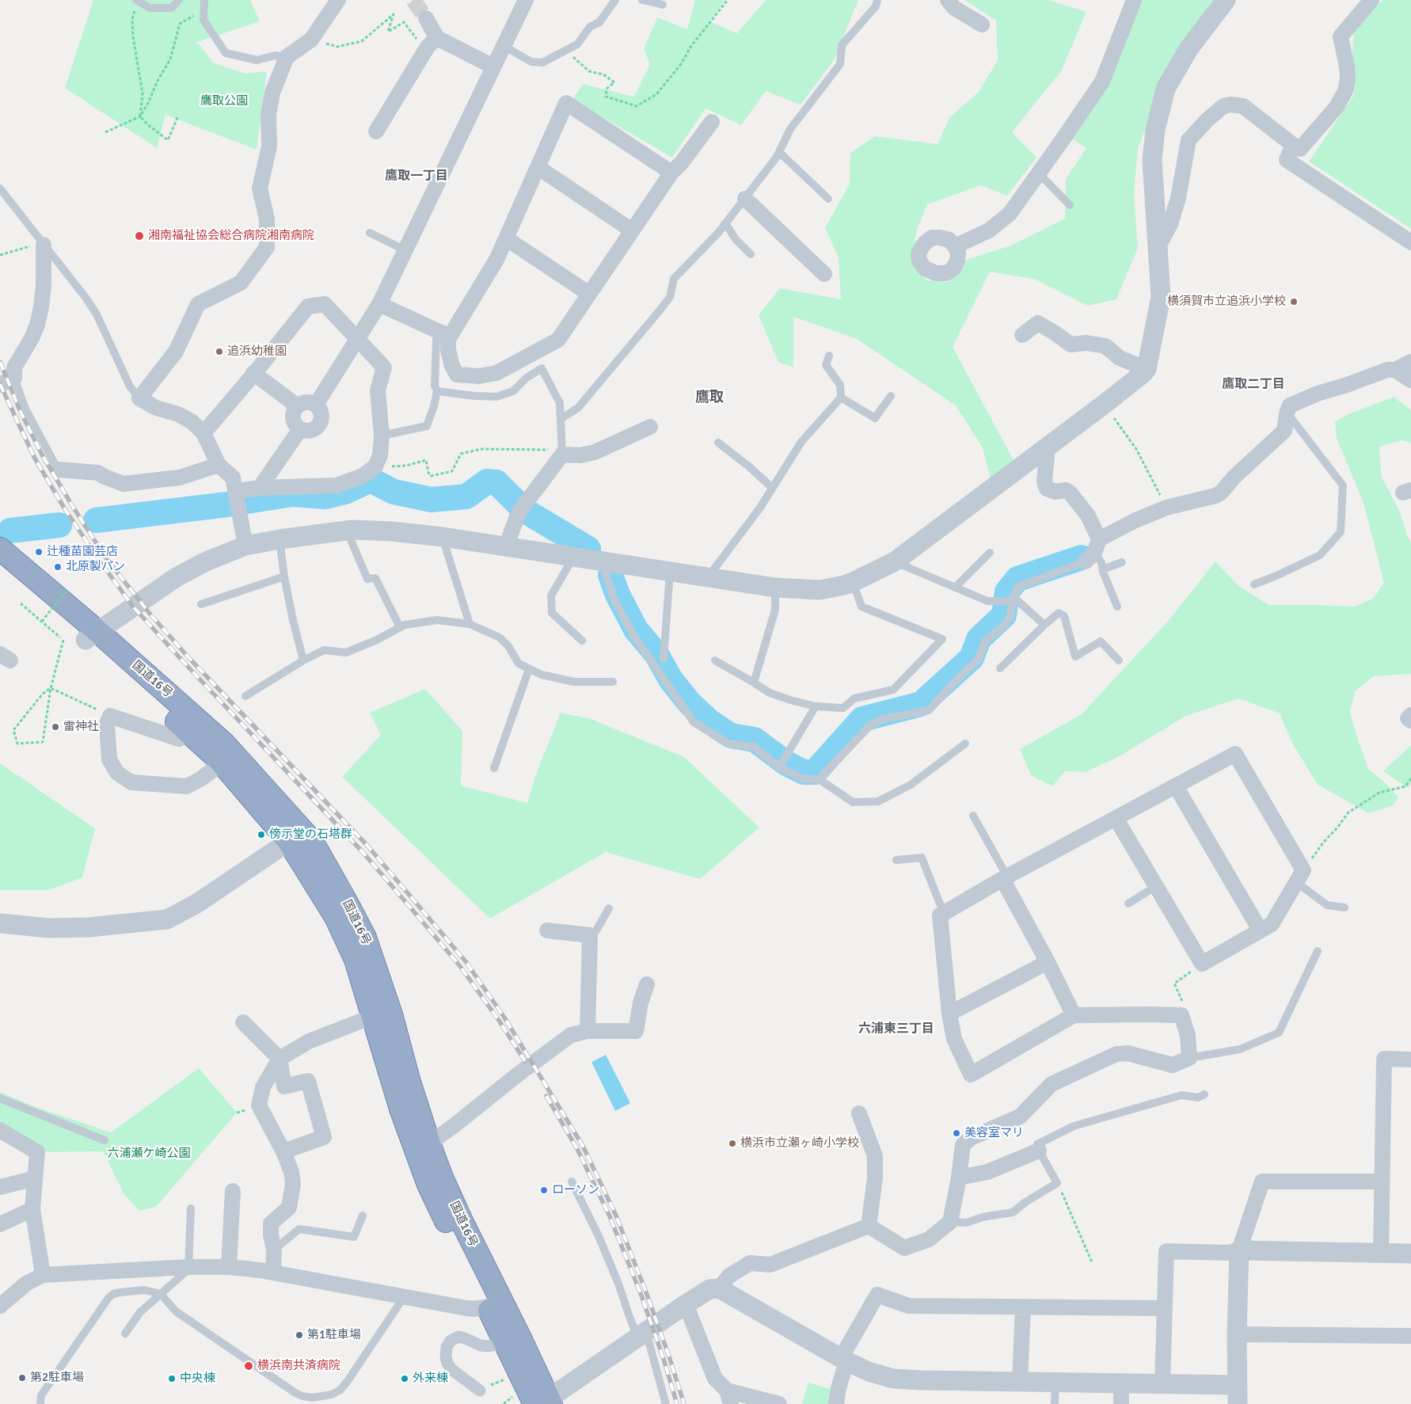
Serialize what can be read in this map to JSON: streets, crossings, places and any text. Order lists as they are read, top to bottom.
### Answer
{
  "streets": {
    "highway": ["国道16号"]
  },
  "districts": [
    "鷹取一丁目",
    "鷹取二丁目",
    "鷹取",
    "六浦東三丁目"
  ],
  "parks": ["鷹取公園", "六浦瀬ケ崎公園"],
  "places": [
    "湘南福祉協会総合病院湘南病院",
    "横須賀市立追浜小学校",
    "追浜幼稚園",
    "辻種苗園芸店",
    "北原製パン",
    "雷神社",
    "傍示堂の石塔群",
    "美容室マリ",
    "横浜市立瀬ヶ崎小学校",
    "ローソン",
    "第1駐車場",
    "横浜南共済病院",
    "第2駐車場",
    "中央棟",
    "外来棟"
  ]
}
